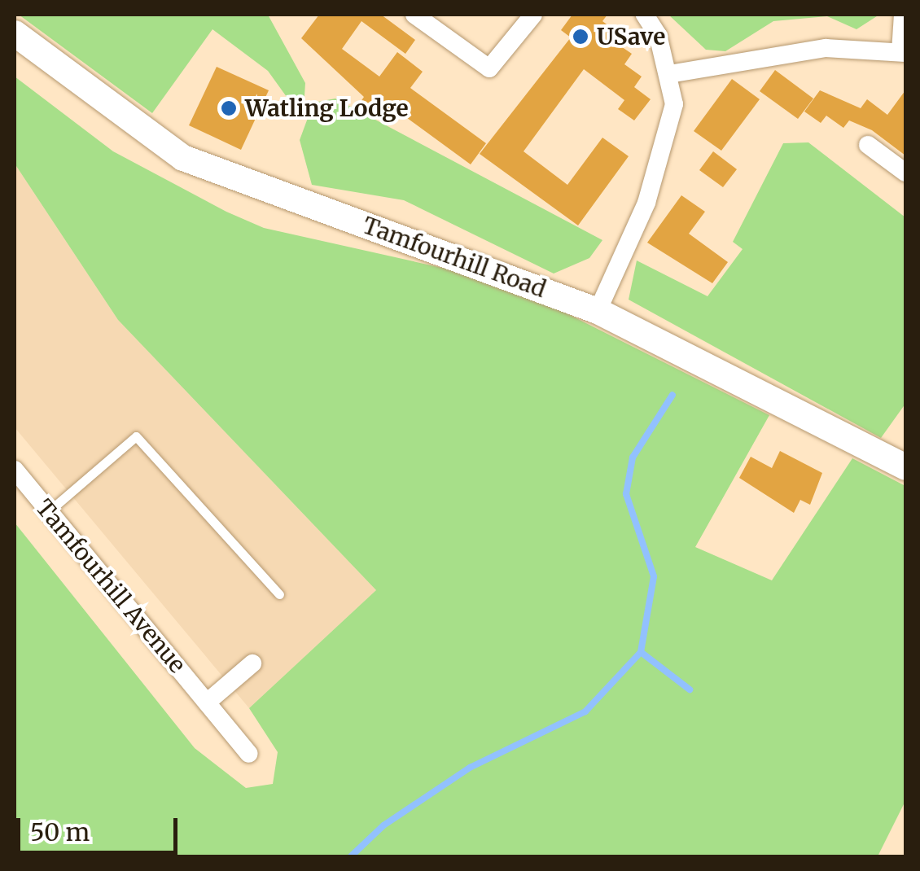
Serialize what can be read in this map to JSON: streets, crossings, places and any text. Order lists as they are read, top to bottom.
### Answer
{
  "streets": {
    "main road": ["Tamfourhill Road"],
    "street": ["Tamfourhill Avenue"]
  },
  "places": ["USave", "Watling Lodge"],
  "scale_bar": "50 m"
}
